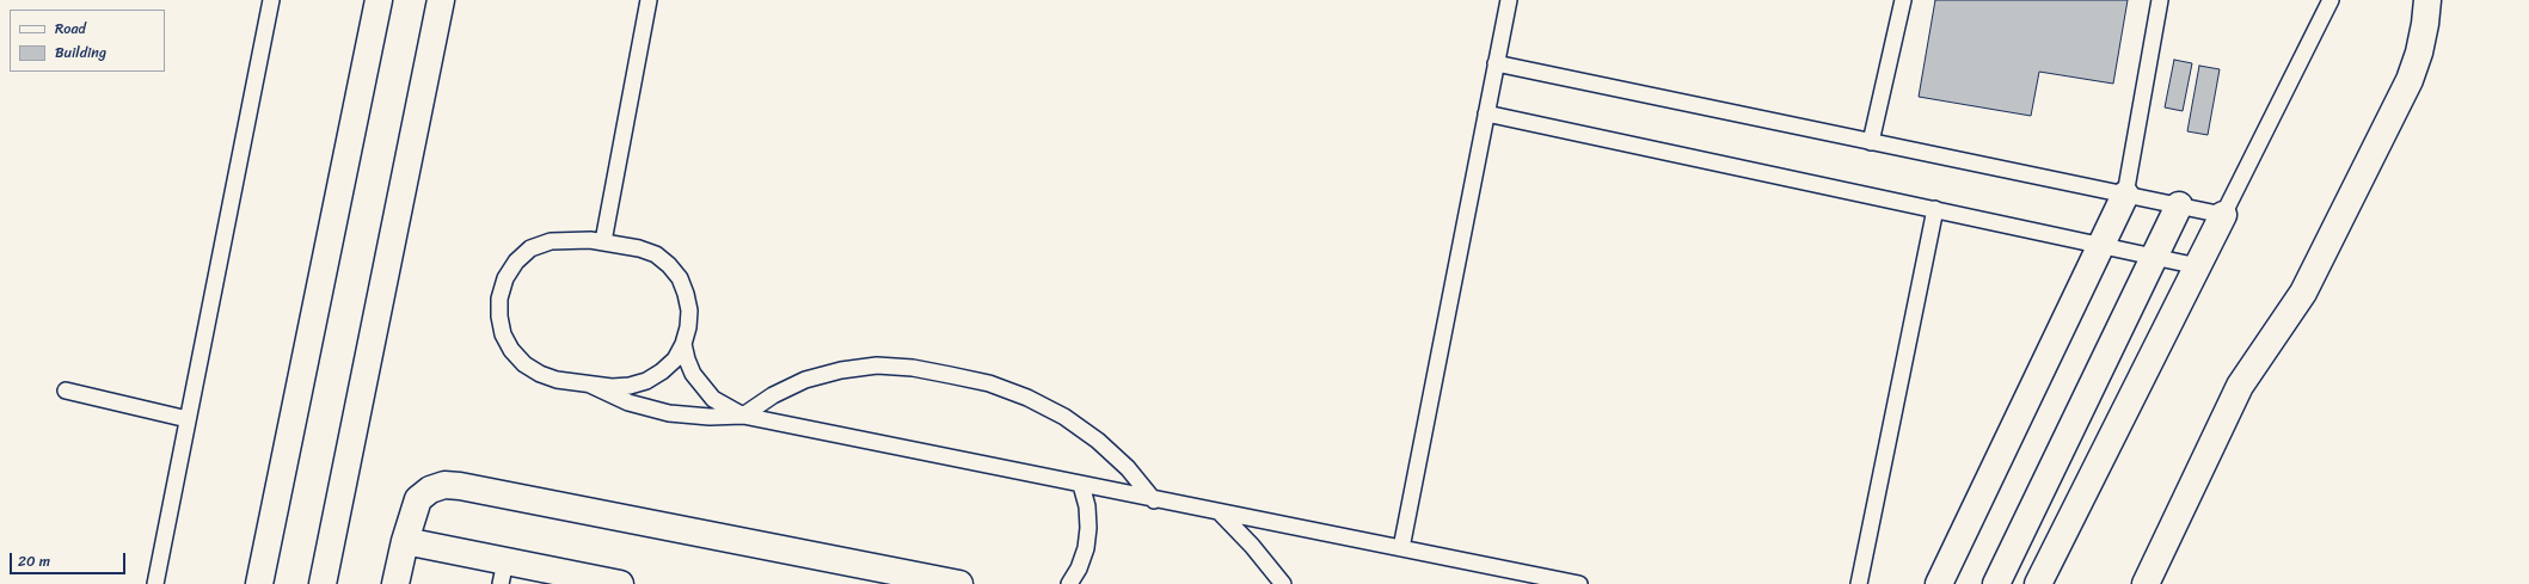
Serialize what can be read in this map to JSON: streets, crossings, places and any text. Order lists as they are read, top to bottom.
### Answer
{
  "legend": ["Road", "Building"],
  "scale_bar": "20 m"
}
